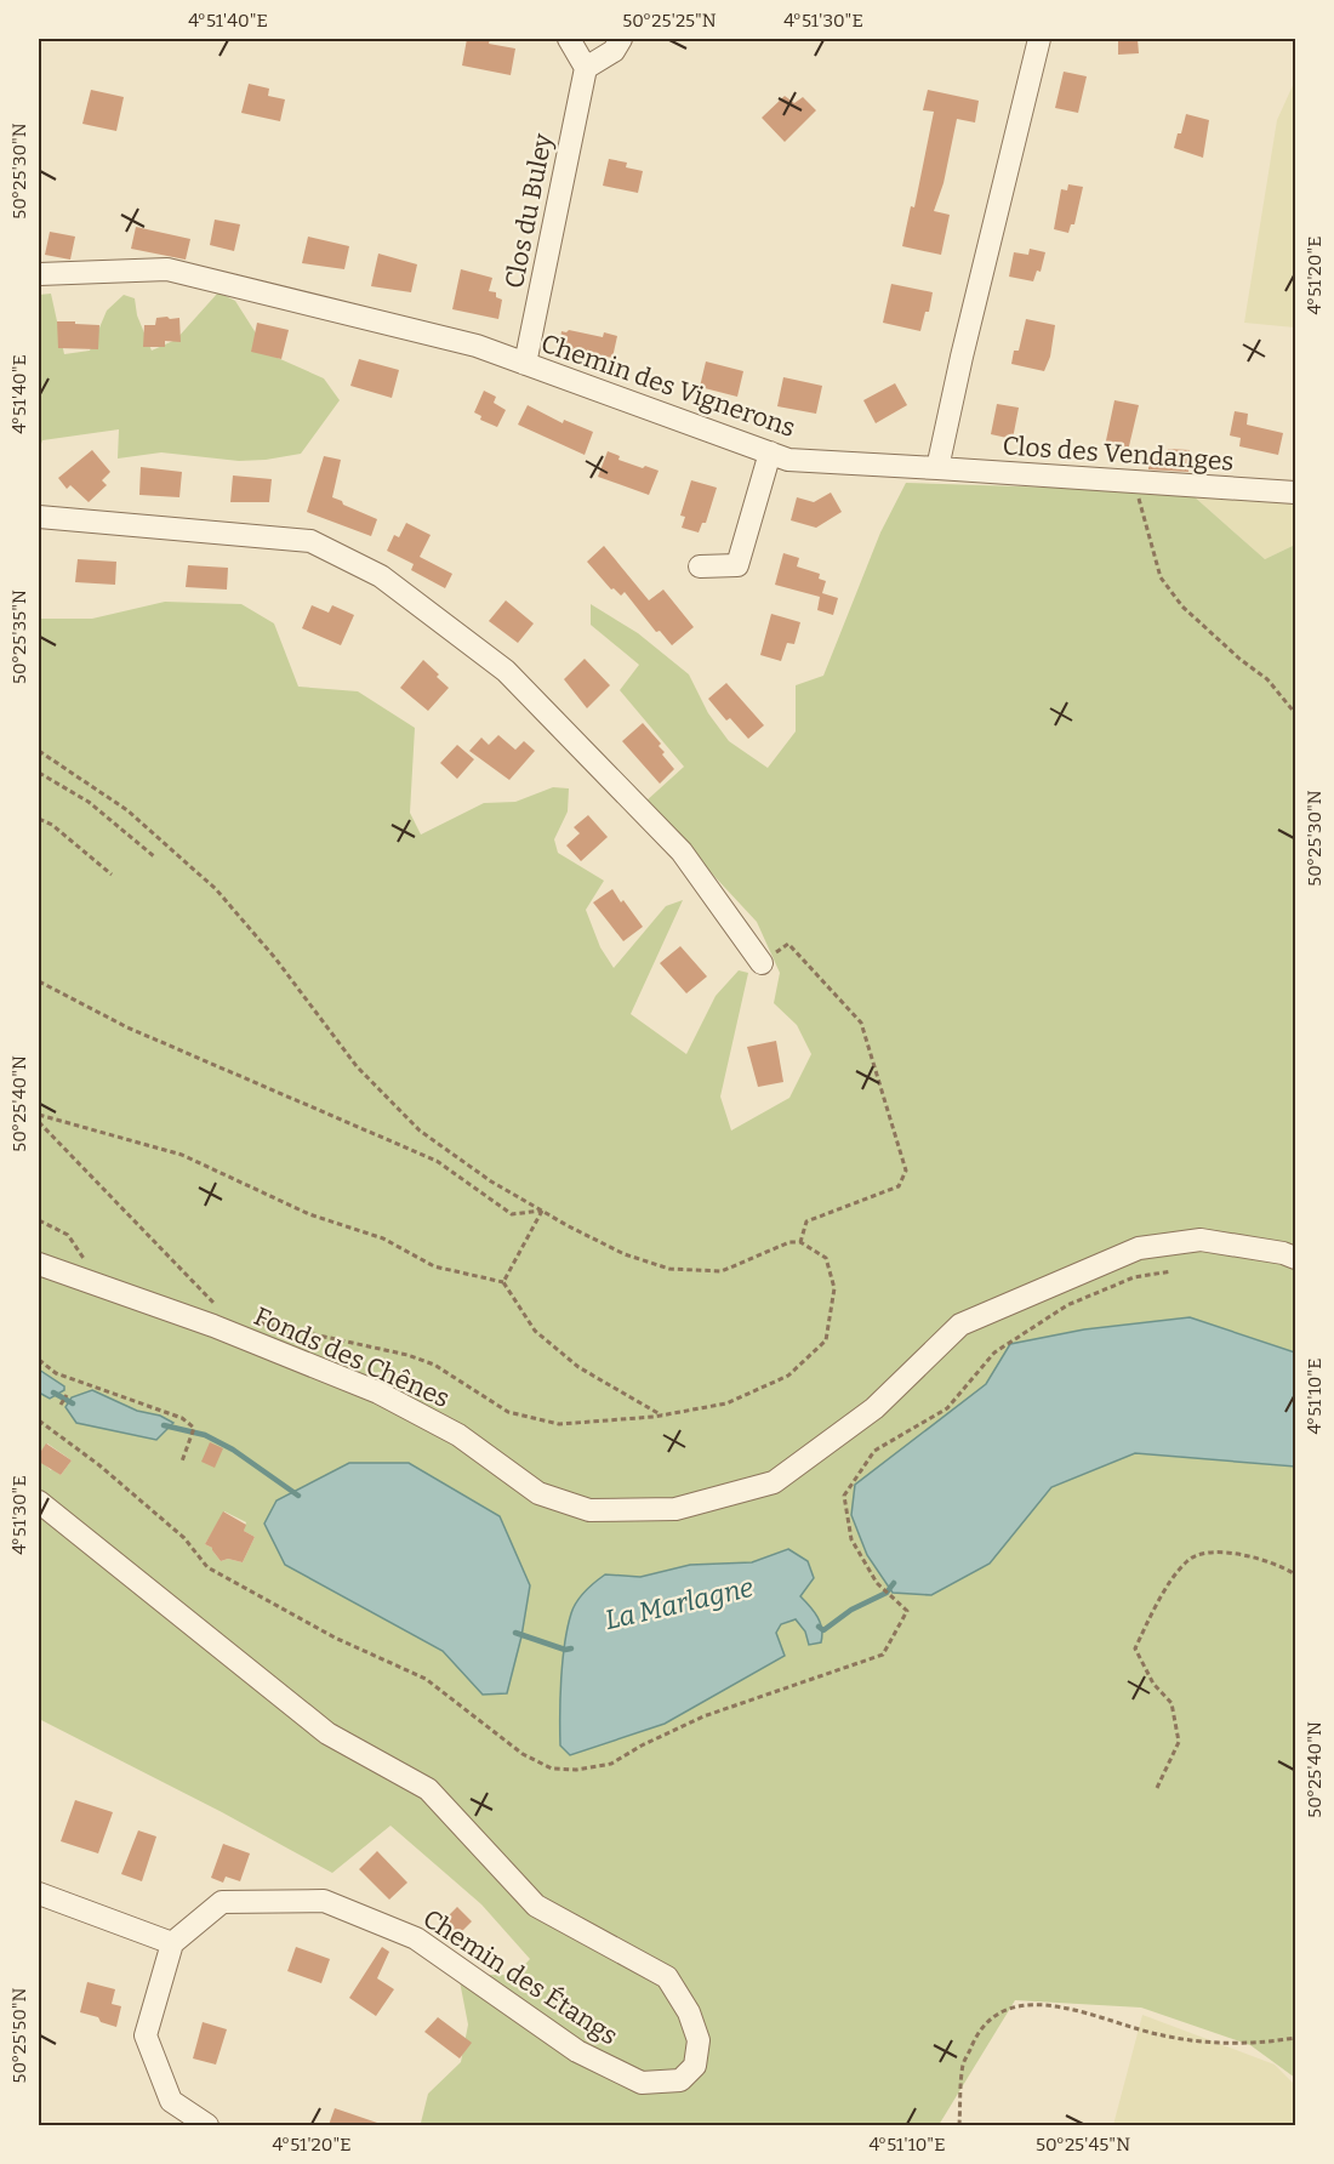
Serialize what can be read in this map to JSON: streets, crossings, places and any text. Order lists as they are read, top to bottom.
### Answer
{
  "streets": {
    "street": [
      "Clos du Buley",
      "Chemin des Vignerons",
      "Clos des Vendanges",
      "Fonds des Chênes",
      "Chemin des Étangs"
    ]
  },
  "crossings": [
    ["Clos du Buley", "Chemin des Vignerons"],
    ["Chemin des Vignerons", "Clos des Vendanges"]
  ],
  "water": ["La Marlagne"],
  "coordinates": [
    "4°51'40\"E",
    "50°25'25\"N",
    "4°51'30\"E",
    "50°25'30\"N",
    "4°51'20\"E",
    "50°25'35\"N",
    "50°25'40\"N",
    "4°51'10\"E",
    "50°25'50\"N",
    "50°25'45\"N"
  ]
}
